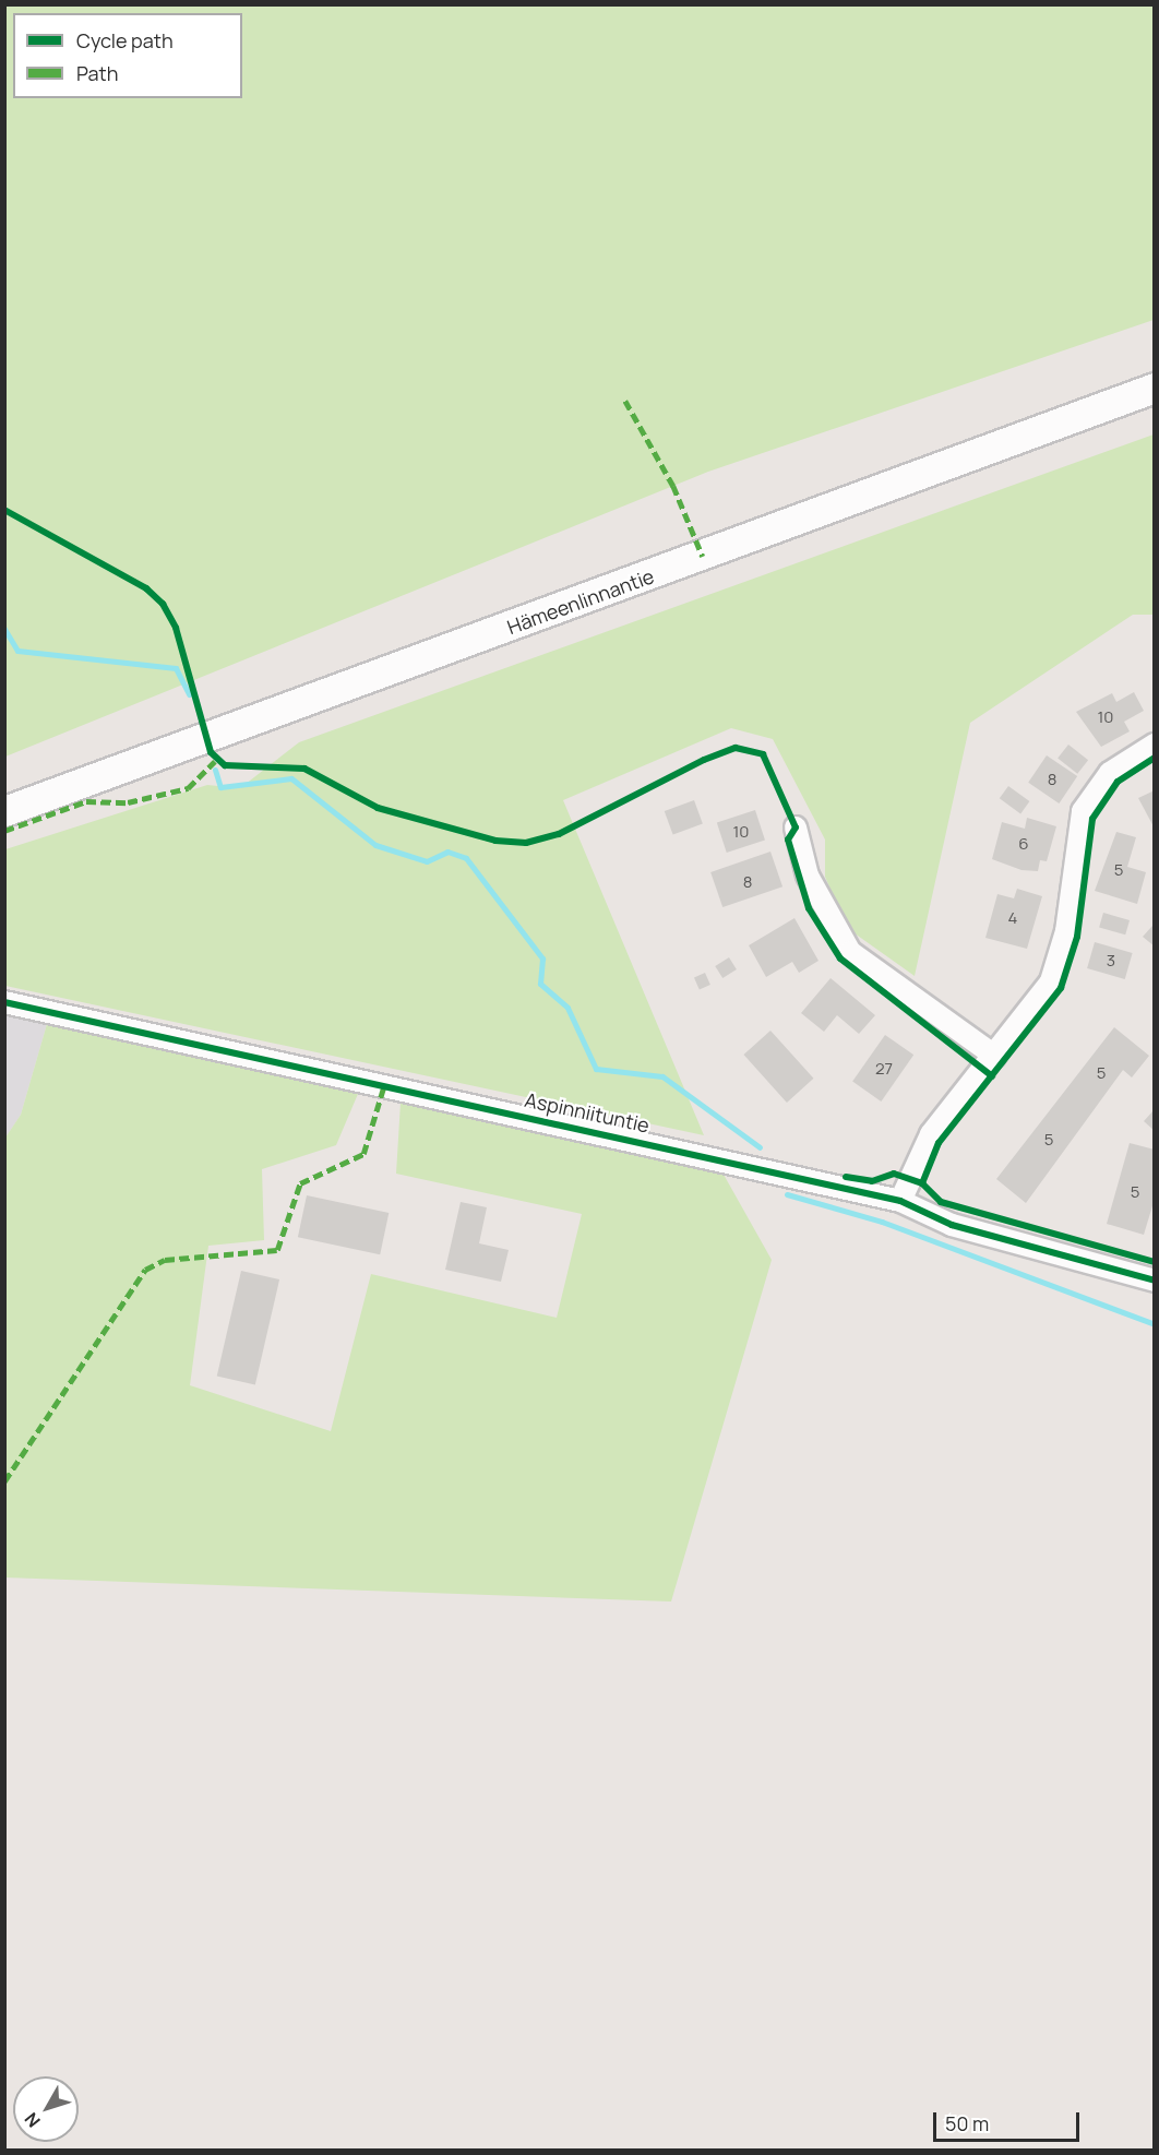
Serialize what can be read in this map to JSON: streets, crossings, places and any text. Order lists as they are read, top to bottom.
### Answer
{
  "streets": {
    "main road": ["Hämeenlinnantie"],
    "street": ["Aspinniituntie"]
  },
  "house_numbers": [
    "10",
    "8",
    "10",
    "6",
    "5",
    "8",
    "4",
    "3",
    "27",
    "5",
    "5",
    "5"
  ],
  "legend": ["Cycle path", "Path"],
  "scale_bar": "50 m",
  "north": "bottom left"
}
